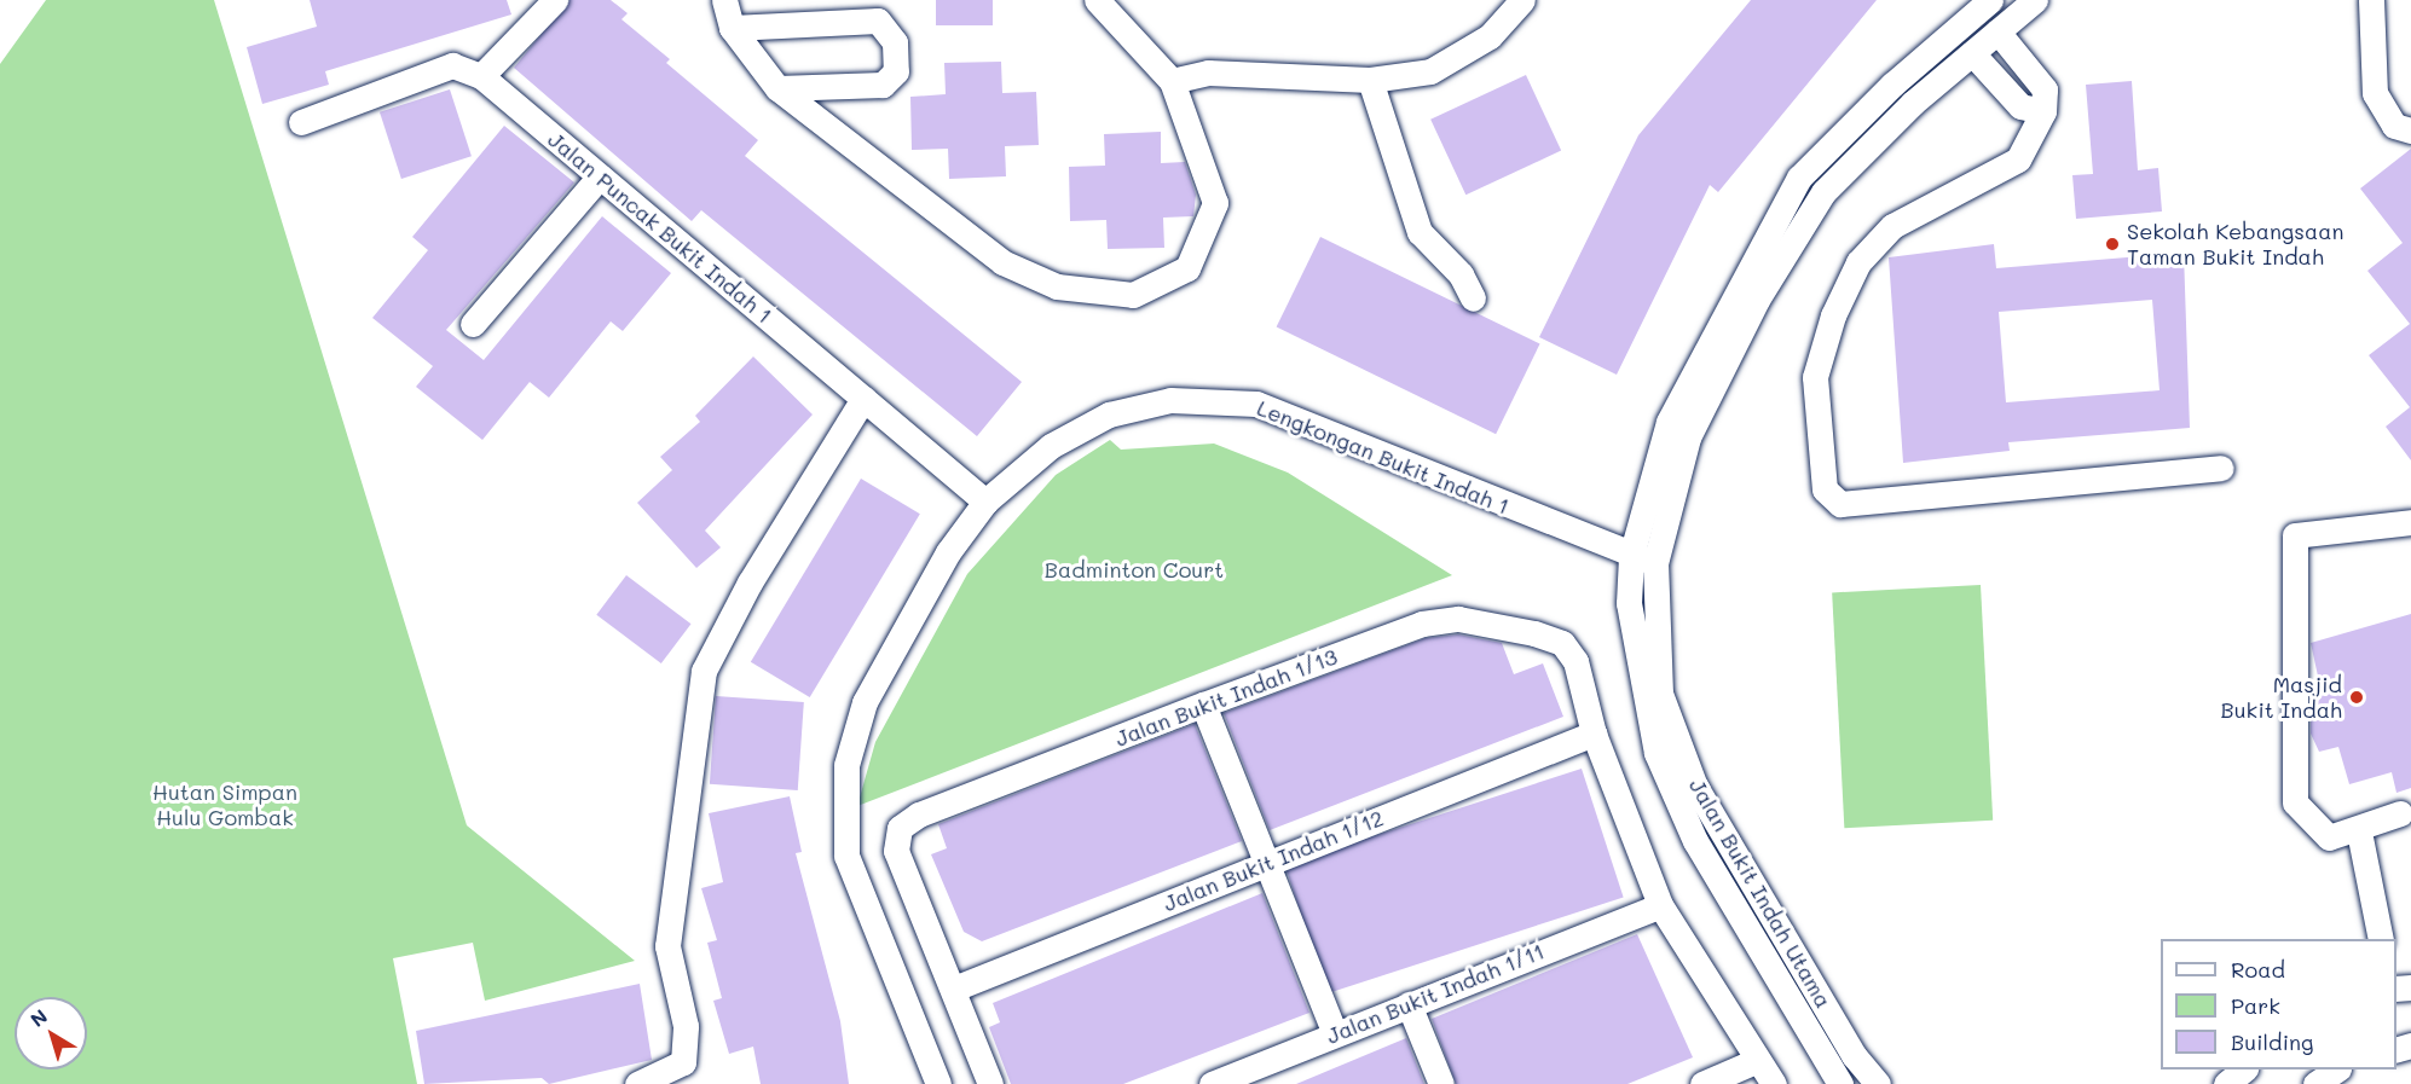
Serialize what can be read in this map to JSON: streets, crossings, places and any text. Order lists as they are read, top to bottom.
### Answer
{
  "streets": {
    "street": [
      "Jalan Puncak Bukit Indah 1",
      "Lengkongan Bukit Indah 1",
      "Jalan Bukit Indah 1/13",
      "Jalan Bukit Indah 1/12",
      "Jalan Bukit Indah Utama",
      "Jalan Bukit Indah 1/11"
    ]
  },
  "crossings": [
    ["Jalan Puncak Bukit Indah 1", "Lengkongan Bukit Indah 1"],
    ["Lengkongan Bukit Indah 1", "Jalan Bukit Indah Utama"],
    ["Jalan Bukit Indah 1/13", "Jalan Bukit Indah 1/12"]
  ],
  "parks": ["Badminton Court", "Hutan Simpan Hulu Gombak"],
  "places": ["Sekolah Kebangsaan Taman Bukit Indah", "Masjid Bukit Indah"],
  "legend": ["Road", "Park", "Building"],
  "north": "top left"
}
